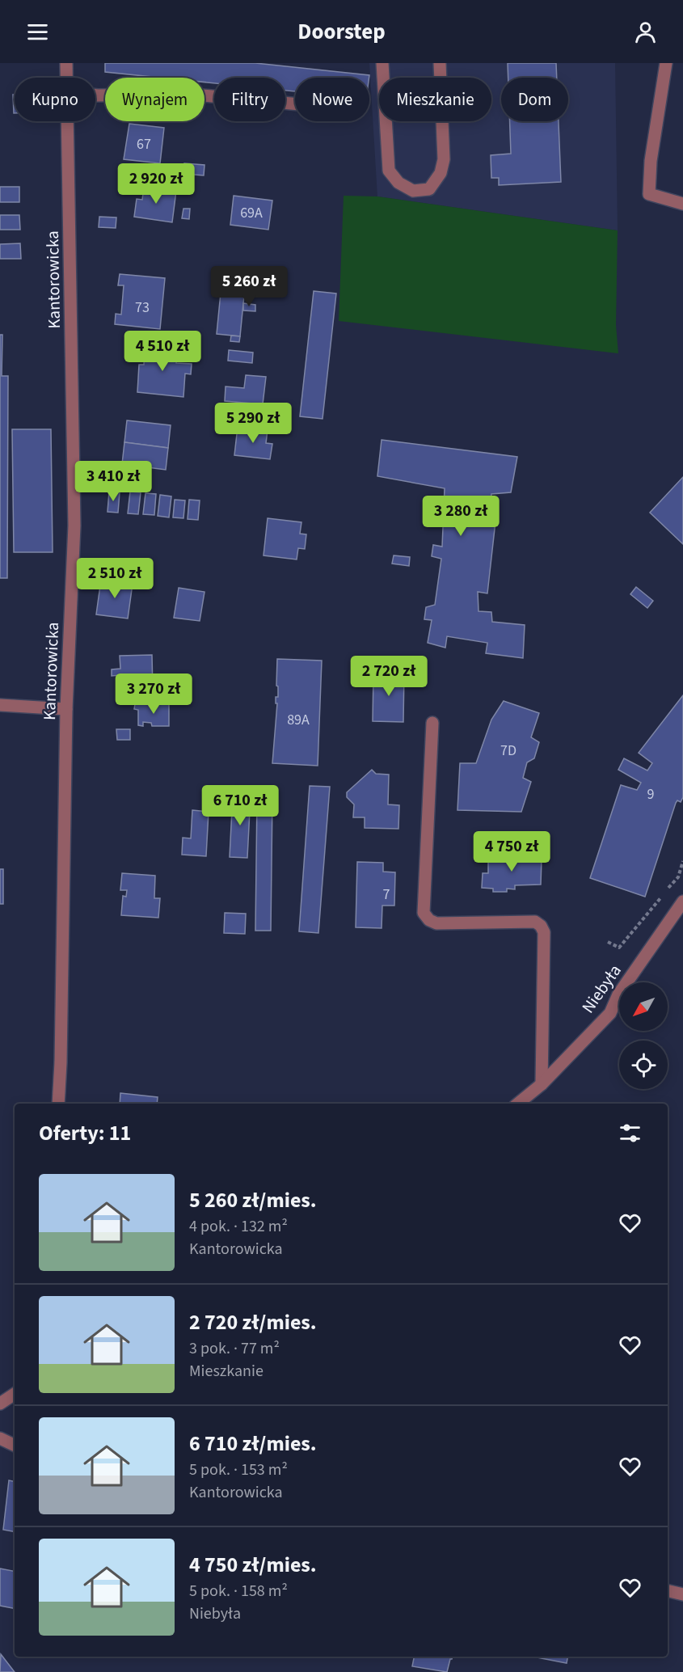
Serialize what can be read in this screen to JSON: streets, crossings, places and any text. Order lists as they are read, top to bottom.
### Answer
{
  "streets": {
    "street": ["Kantorowicka", "Niebyła"]
  },
  "house_numbers": [
    "67",
    "69A",
    "73",
    "89A",
    "7D",
    "9",
    "7"
  ],
  "north": "bottom left",
  "page": {
    "header": "Doorstep",
    "chip": [
      "Kupno",
      "Wynajem",
      "Filtry",
      "Nowe",
      "Mieszkanie",
      "Dom"
    ],
    "price": [
      "2 920 zł",
      "5 260 zł",
      "4 510 zł",
      "5 290 zł",
      "3 410 zł",
      "3 280 zł",
      "2 510 zł",
      "2 720 zł",
      "3 270 zł",
      "6 710 zł",
      "4 750 zł"
    ],
    "heading": "Oferty: 11",
    "list": [
      {
        "name": "5 260 zł/mies.",
        "note": "4 pok. · 132 m² · Kantorowicka"
      },
      {
        "name": "2 720 zł/mies.",
        "note": "3 pok. · 77 m² · Mieszkanie"
      },
      {
        "name": "6 710 zł/mies.",
        "note": "5 pok. · 153 m² · Kantorowicka"
      },
      {
        "name": "4 750 zł/mies.",
        "note": "5 pok. · 158 m² · Niebyła"
      }
    ]
  }
}
